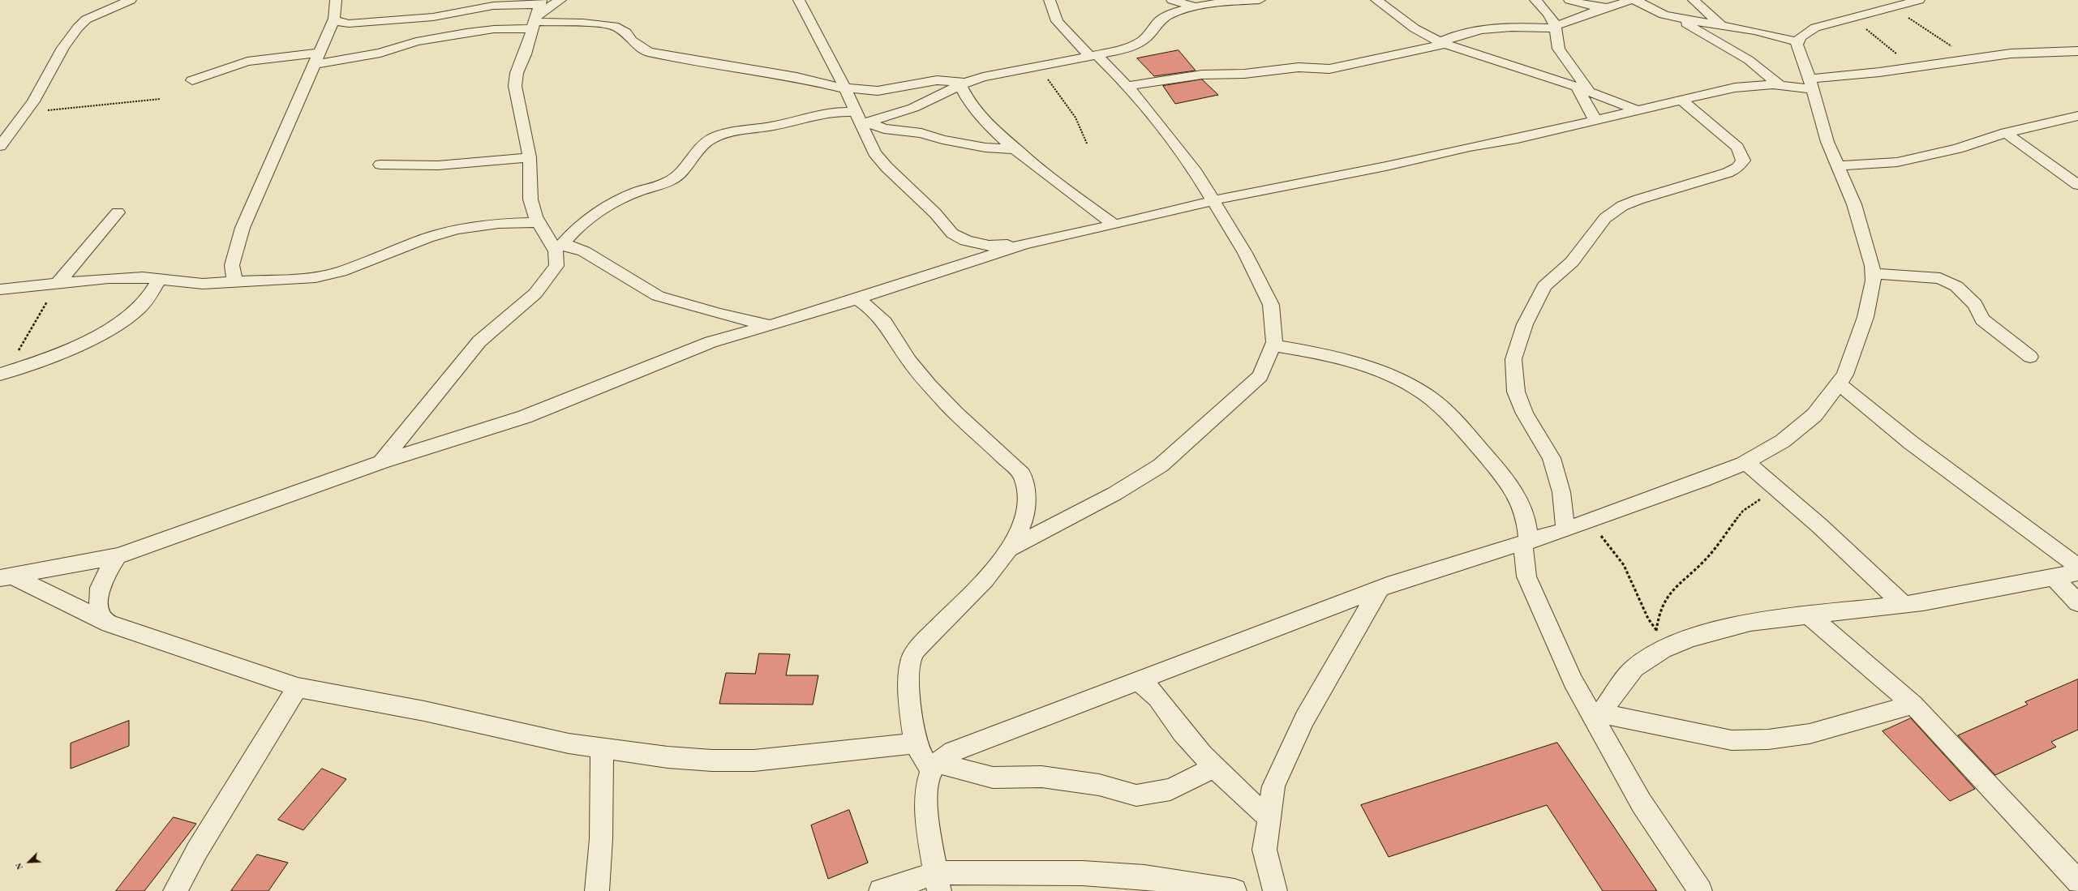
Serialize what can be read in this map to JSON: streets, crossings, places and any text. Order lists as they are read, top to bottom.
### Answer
{
  "north": "bottom left"
}
